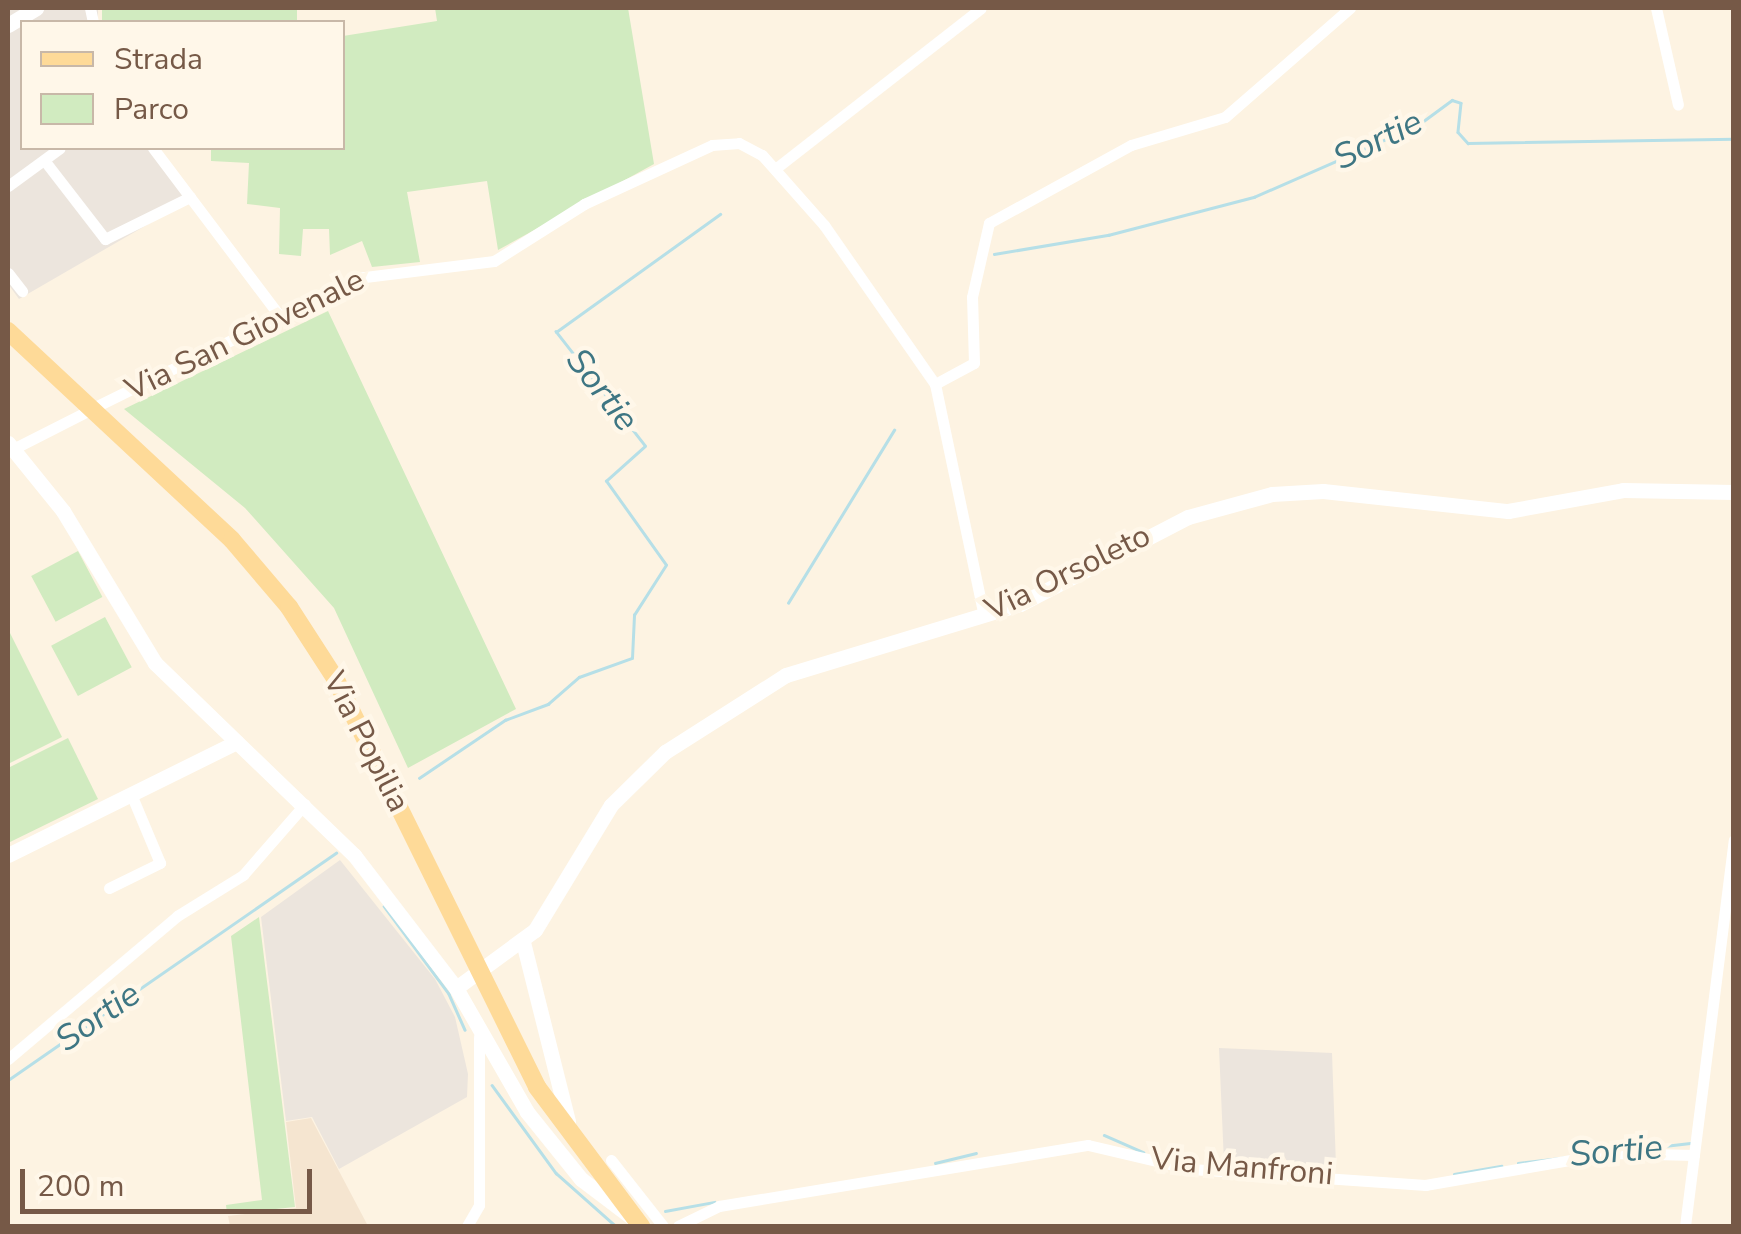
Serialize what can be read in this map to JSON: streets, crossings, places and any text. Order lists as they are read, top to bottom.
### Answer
{
  "streets": {
    "main road": ["Via Popilia"],
    "street": ["Via San Giovenale", "Via Orsoleto", "Via Manfroni"]
  },
  "crossings": [
    ["Via San Giovenale", "Via Orsoleto"],
    ["Via San Giovenale", "Via Popilia"],
    ["Via Orsoleto", "Via Popilia"]
  ],
  "water": ["Sortie"],
  "legend": ["Strada", "Parco"],
  "scale_bar": "200 m"
}
